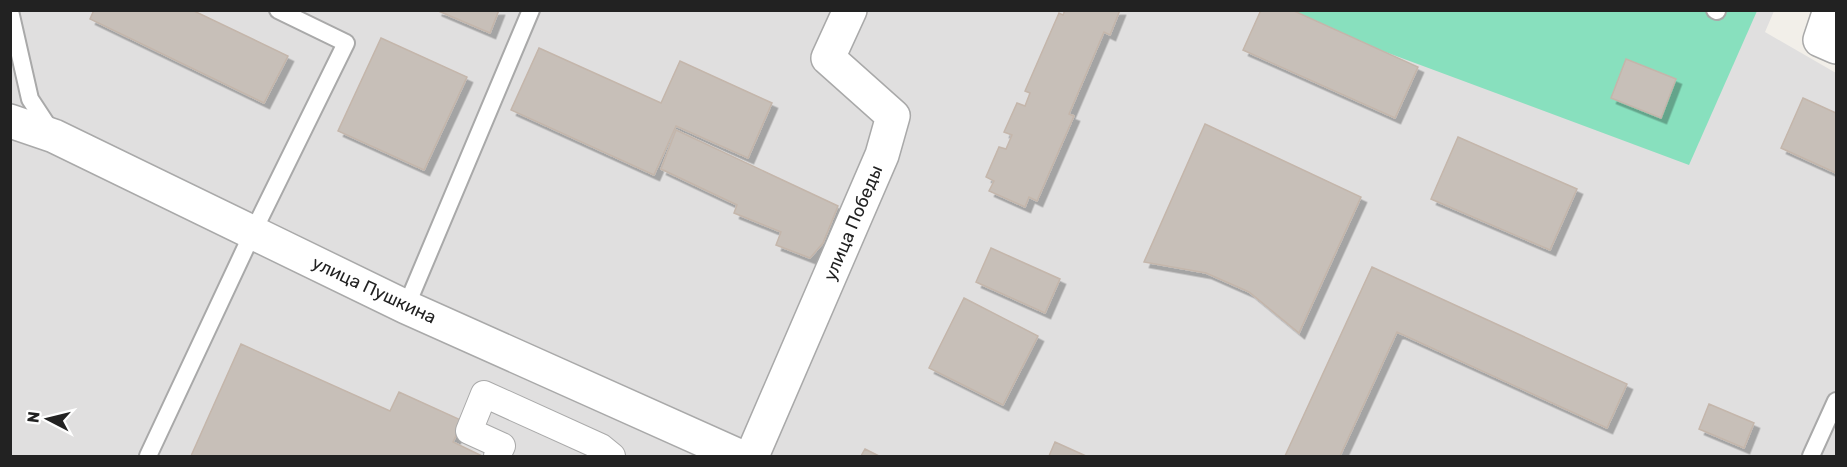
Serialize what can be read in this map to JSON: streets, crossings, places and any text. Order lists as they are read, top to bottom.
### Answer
{
  "streets": {
    "street": ["улица Победы", "улица Пушкина"]
  },
  "north": "left"
}
